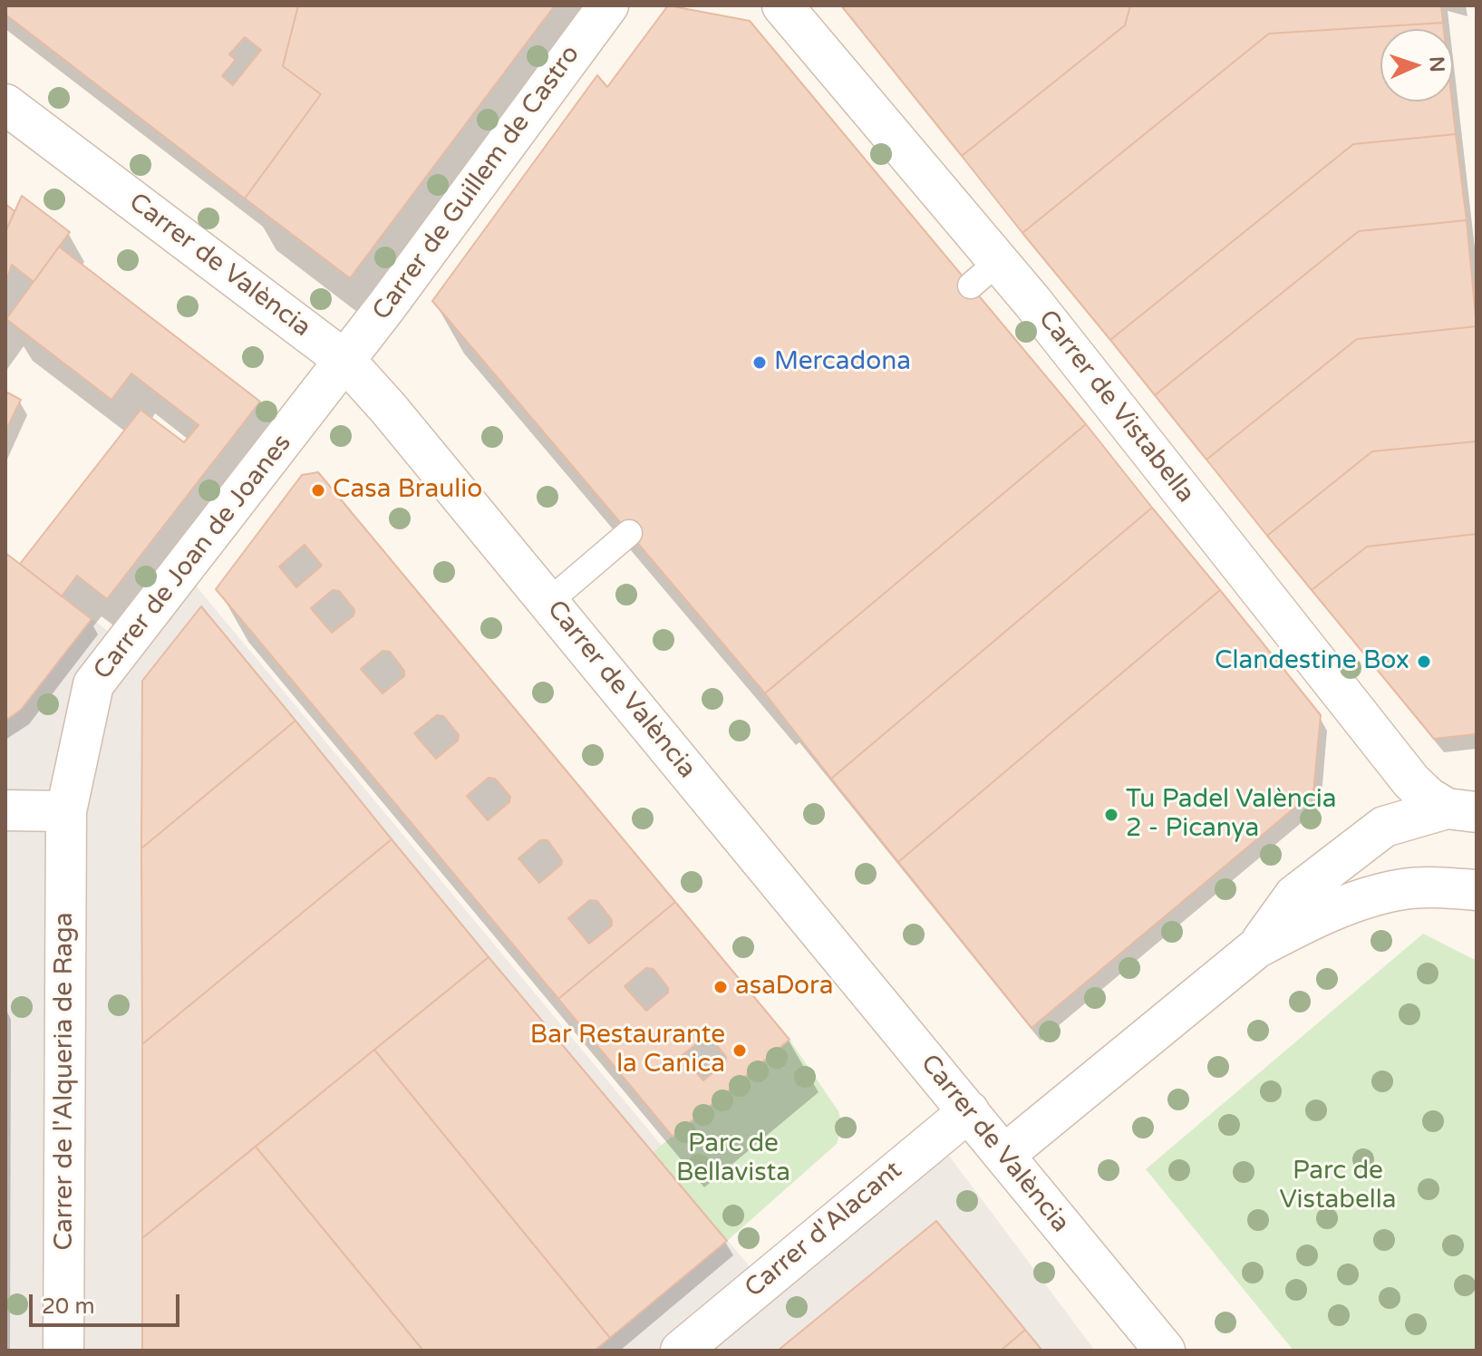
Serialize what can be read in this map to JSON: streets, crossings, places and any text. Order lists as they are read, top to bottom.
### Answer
{
  "streets": {
    "street": [
      "Carrer de Guillem de Castro",
      "Carrer de València",
      "Carrer de Vistabella",
      "Carrer de Joan de Joanes",
      "Carrer de l'Alqueria de Raga",
      "Carrer d'Alacant"
    ]
  },
  "crossings": [
    ["Carrer de Guillem de Castro", "Carrer de València"],
    ["Carrer de Guillem de Castro", "Carrer de Joan de Joanes"],
    ["Carrer de València", "Carrer de Joan de Joanes"],
    ["Carrer de València", "Carrer d'Alacant"],
    ["Carrer de Joan de Joanes", "Carrer de l'Alqueria de Raga"]
  ],
  "parks": ["Parc de Bellavista", "Parc de Vistabella"],
  "places": [
    "Mercadona",
    "Casa Braulio",
    "Clandestine Box",
    "Tu Padel València 2 - Picanya",
    "asaDora",
    "Bar Restaurante la Canica"
  ],
  "scale_bar": "20 m",
  "north": "right"
}
